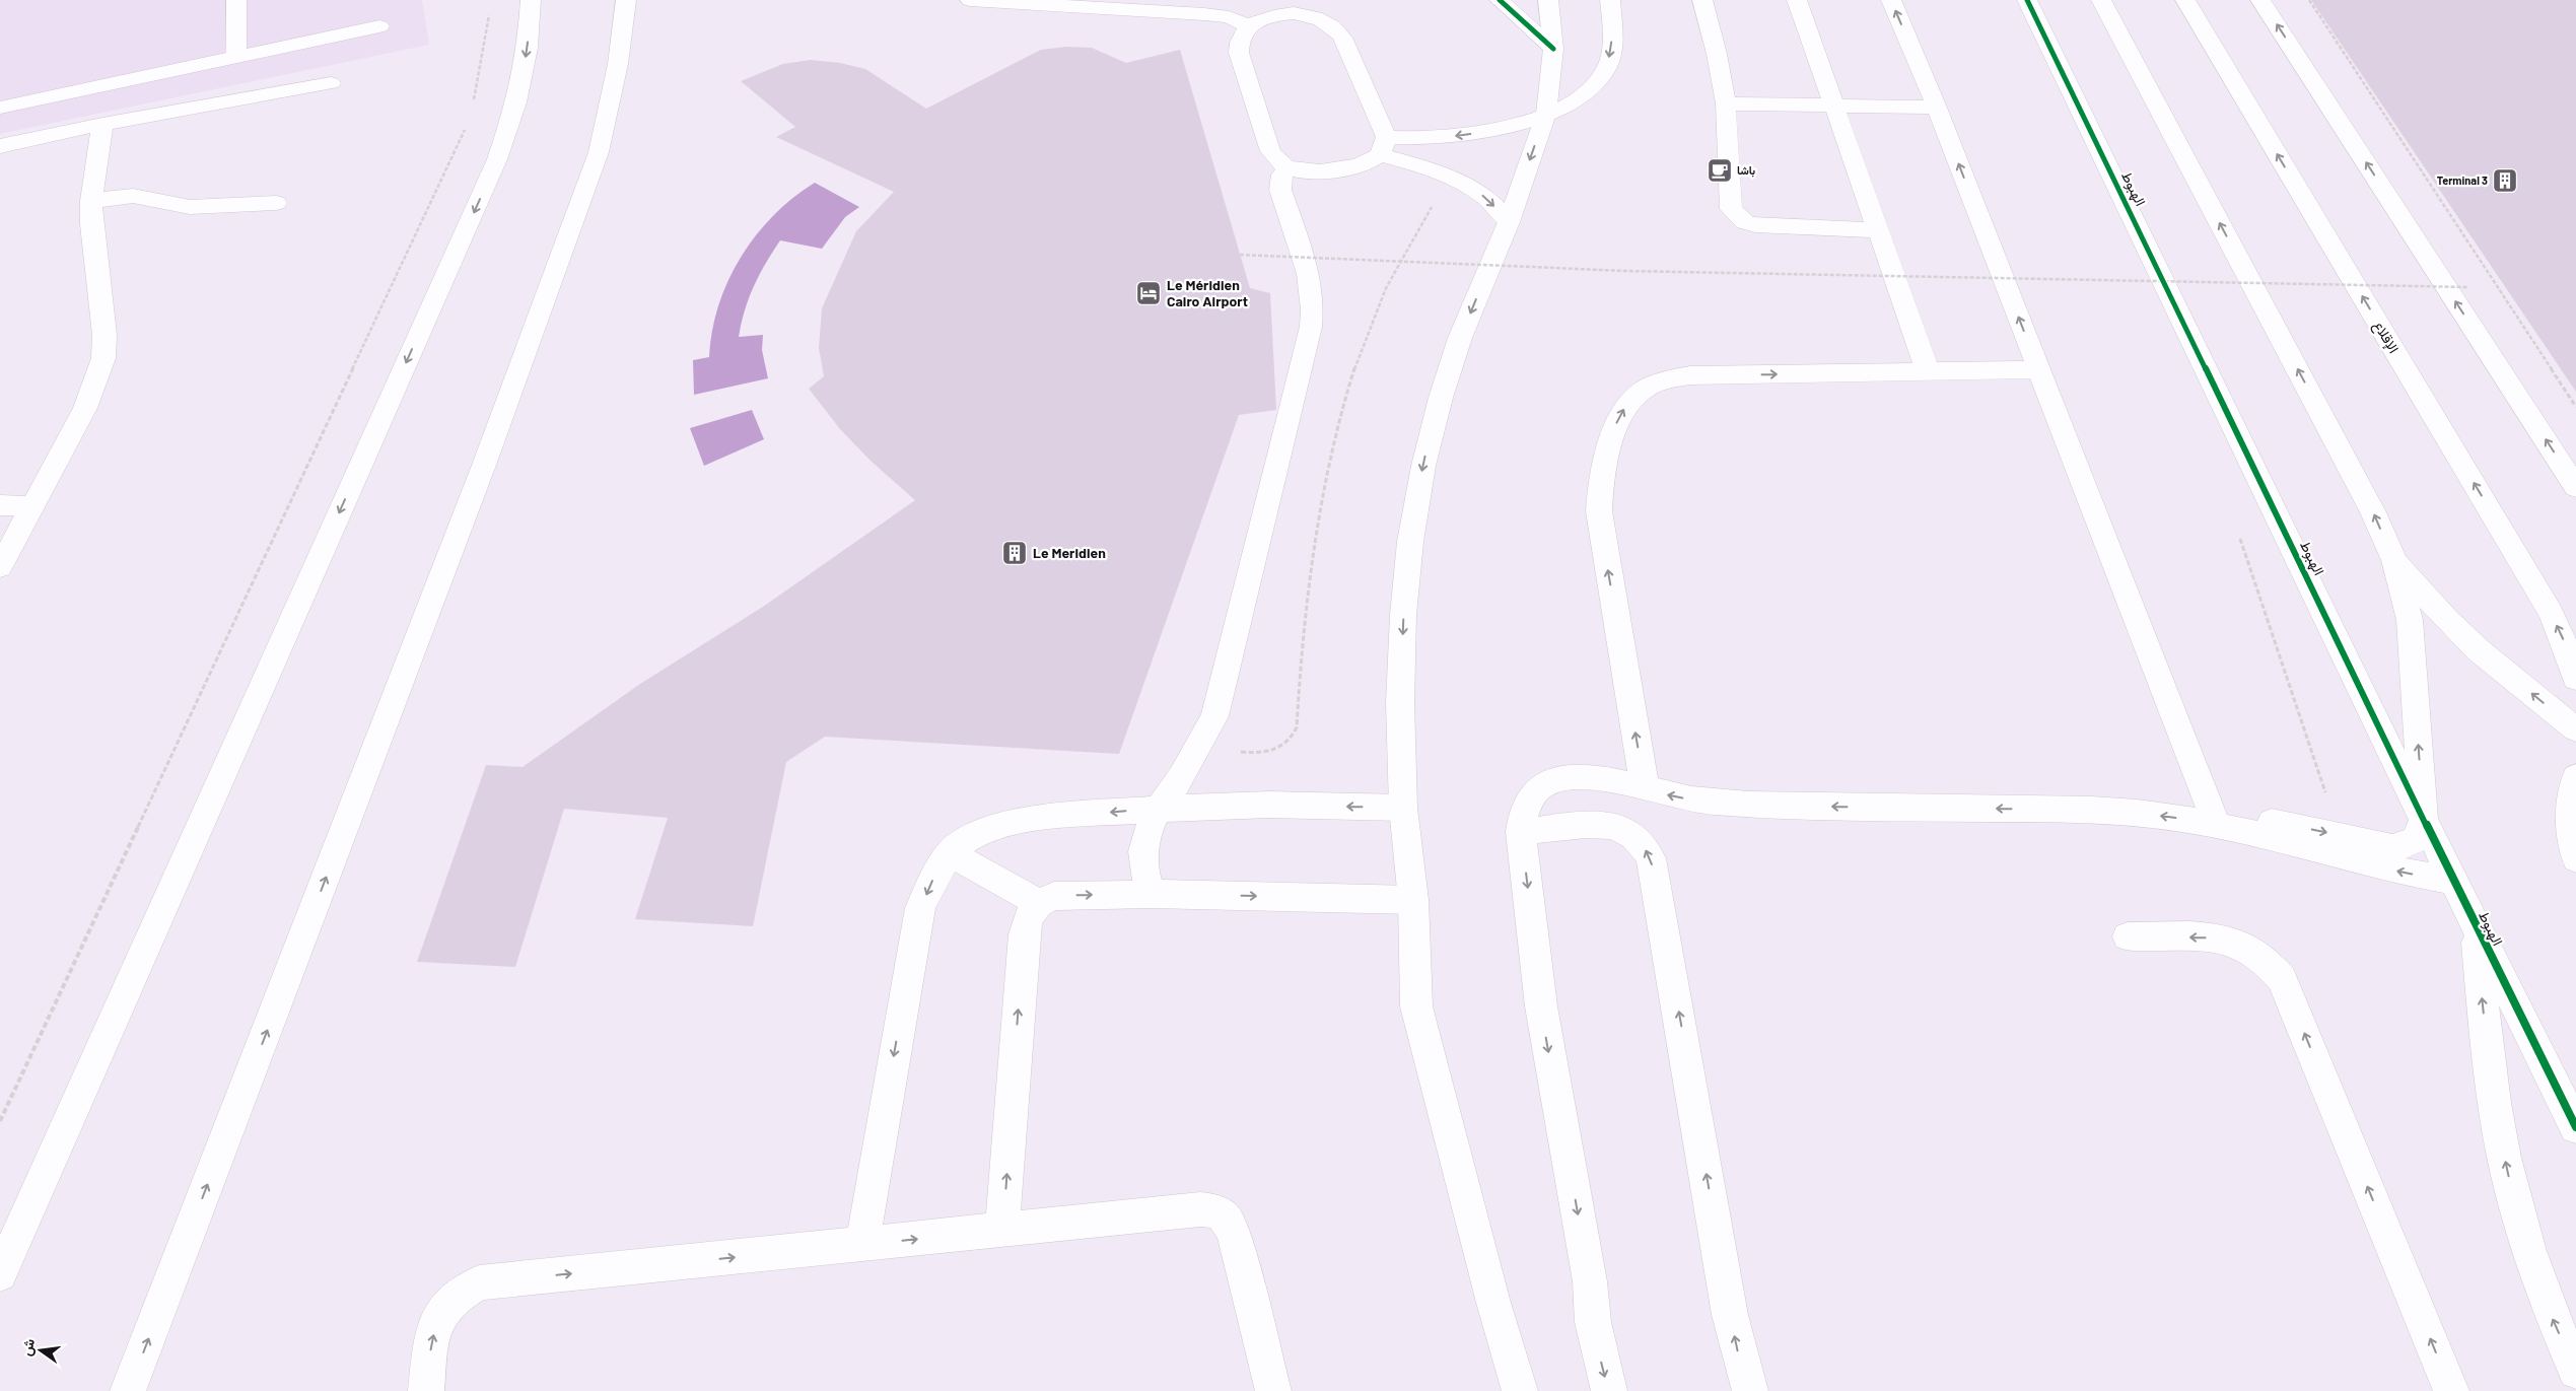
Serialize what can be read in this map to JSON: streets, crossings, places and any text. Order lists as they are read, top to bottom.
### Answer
{
  "streets": {
    "main road": ["الهبوط", "الإقلاع"]
  },
  "places": {
    "cafe": ["باشا"],
    "building": ["Terminal 3", "Le Meridien"],
    "hotel": ["Le Méridien Cairo Airport"]
  },
  "north": "left"
}
